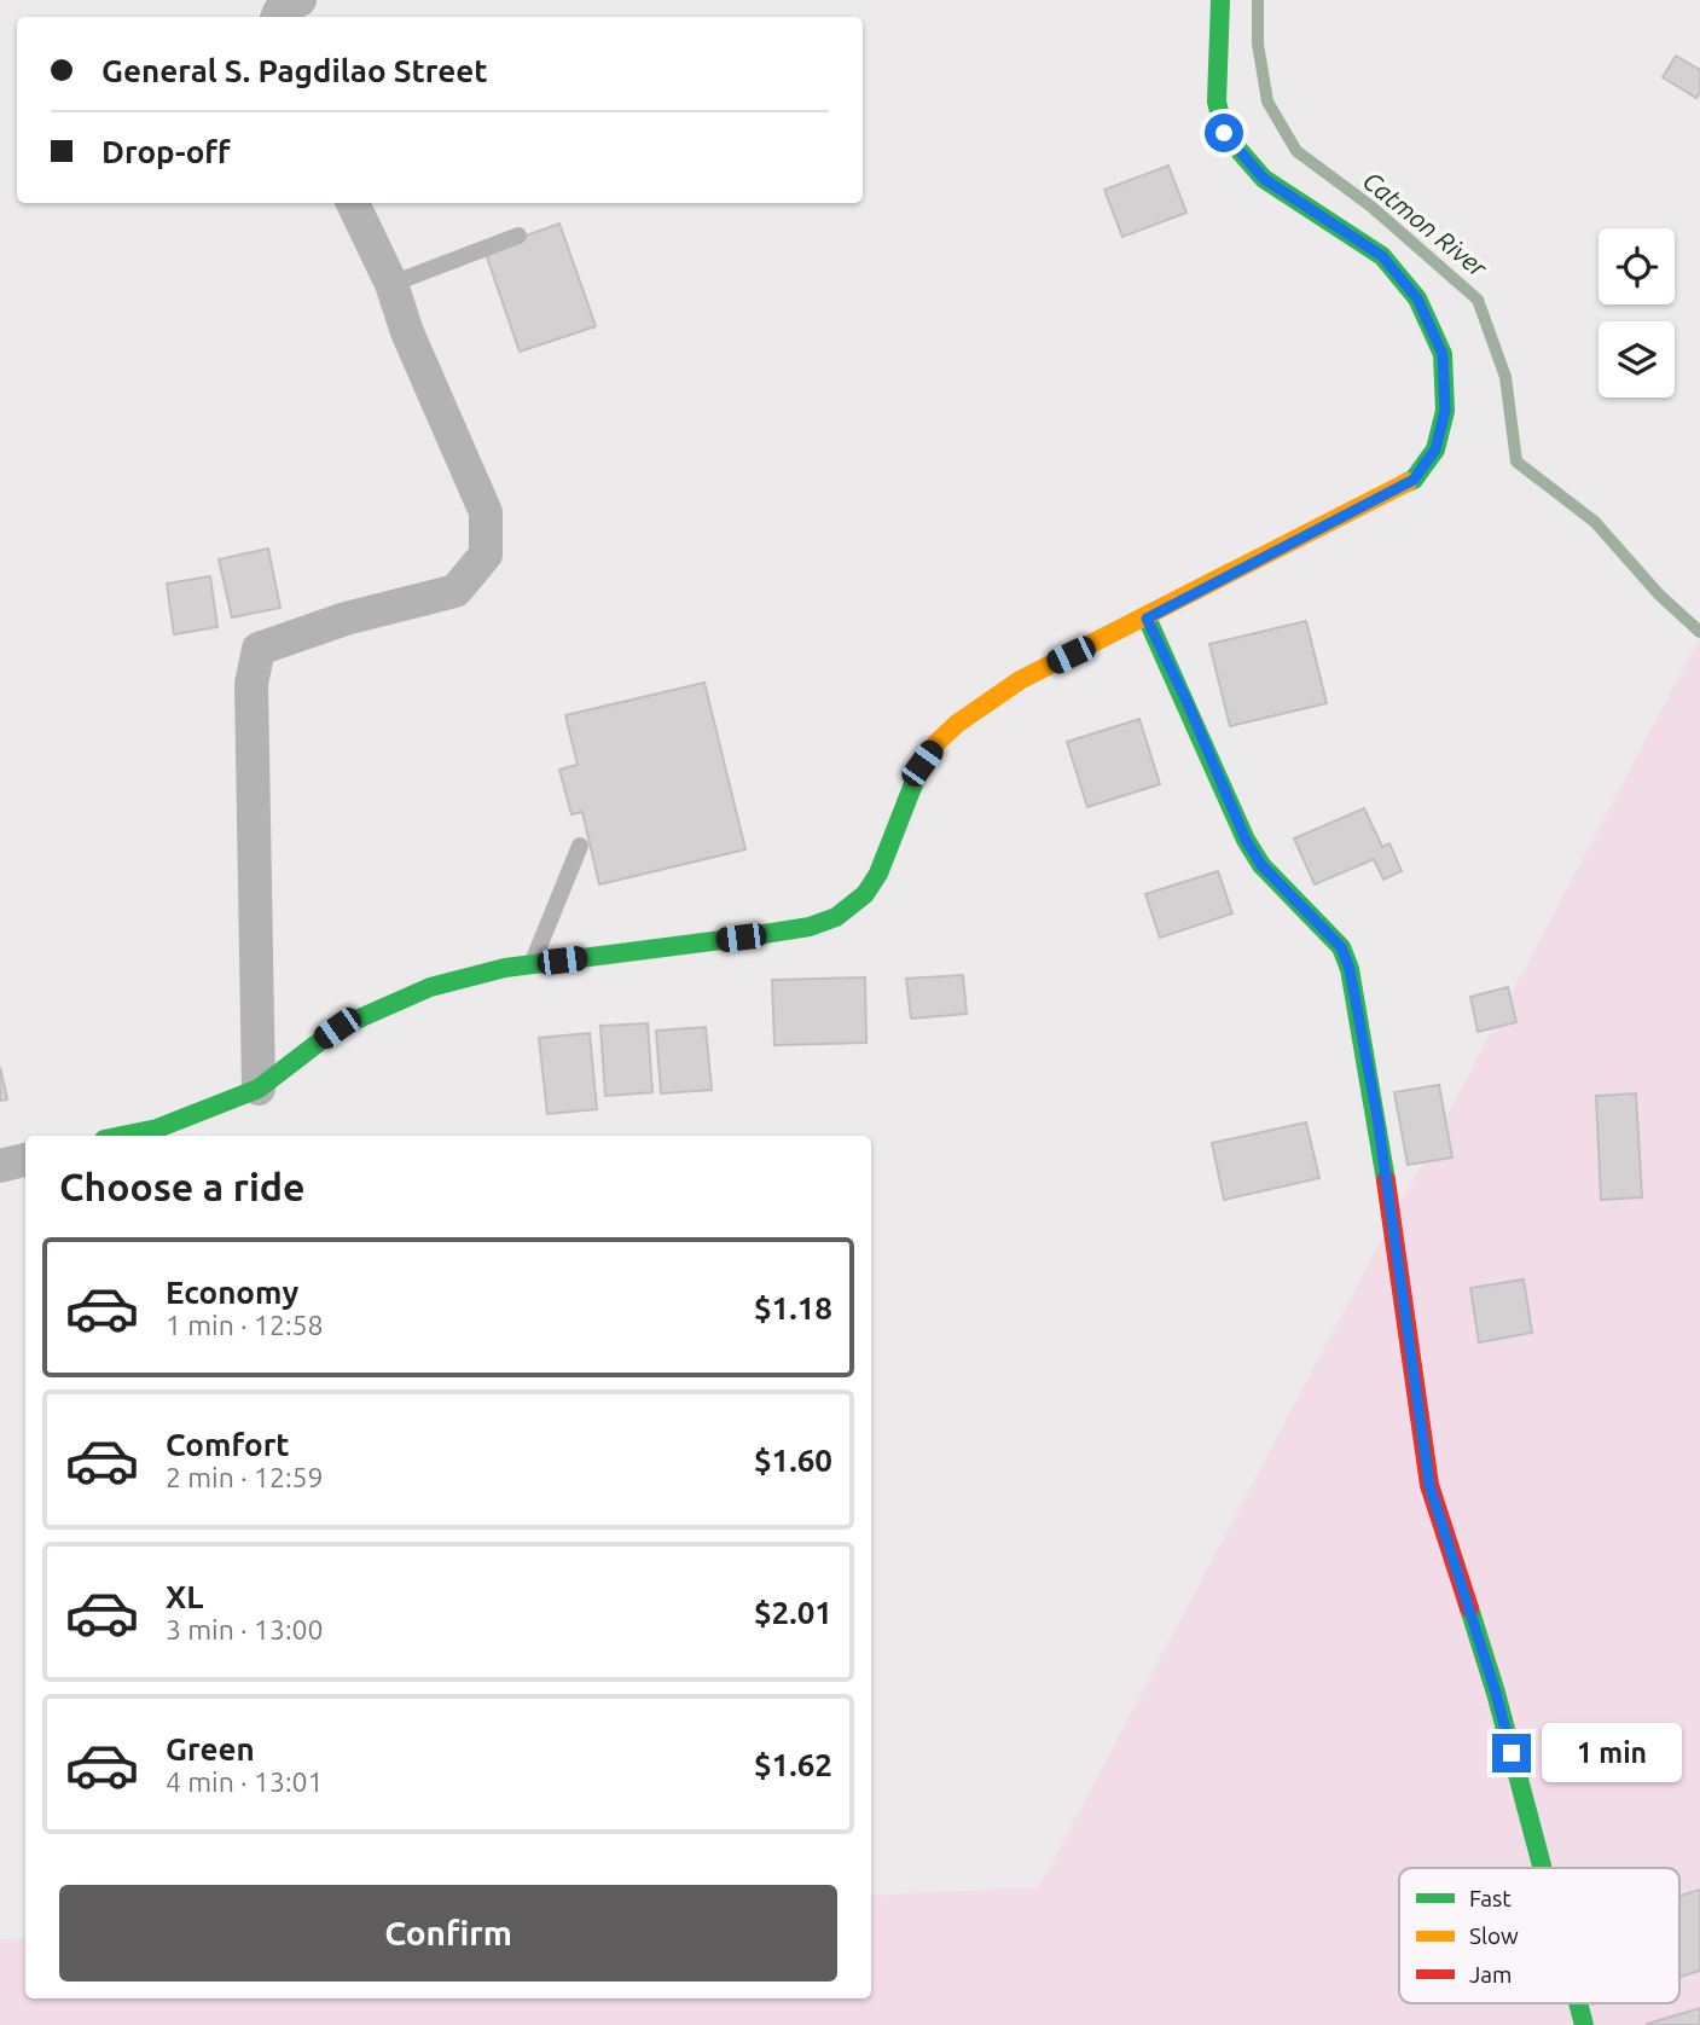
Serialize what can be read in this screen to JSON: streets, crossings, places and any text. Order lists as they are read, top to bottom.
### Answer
{
  "water": ["Catmon River"],
  "legend": ["Fast", "Slow", "Jam"],
  "page": {
    "banner": ["General S. Pagdilao Street", "Drop-off"],
    "heading": "Choose a ride",
    "list": [
      {
        "name": "Economy",
        "note": "1 min · 12:58",
        "value": "$1.18"
      },
      {
        "name": "Comfort",
        "note": "2 min · 12:59",
        "value": "$1.60"
      },
      {
        "name": "XL",
        "note": "3 min · 13:00",
        "value": "$2.01"
      },
      {
        "name": "Green",
        "note": "4 min · 13:01",
        "value": "$1.62"
      }
    ],
    "bubble": "1 min",
    "buttons": "Confirm"
  }
}
